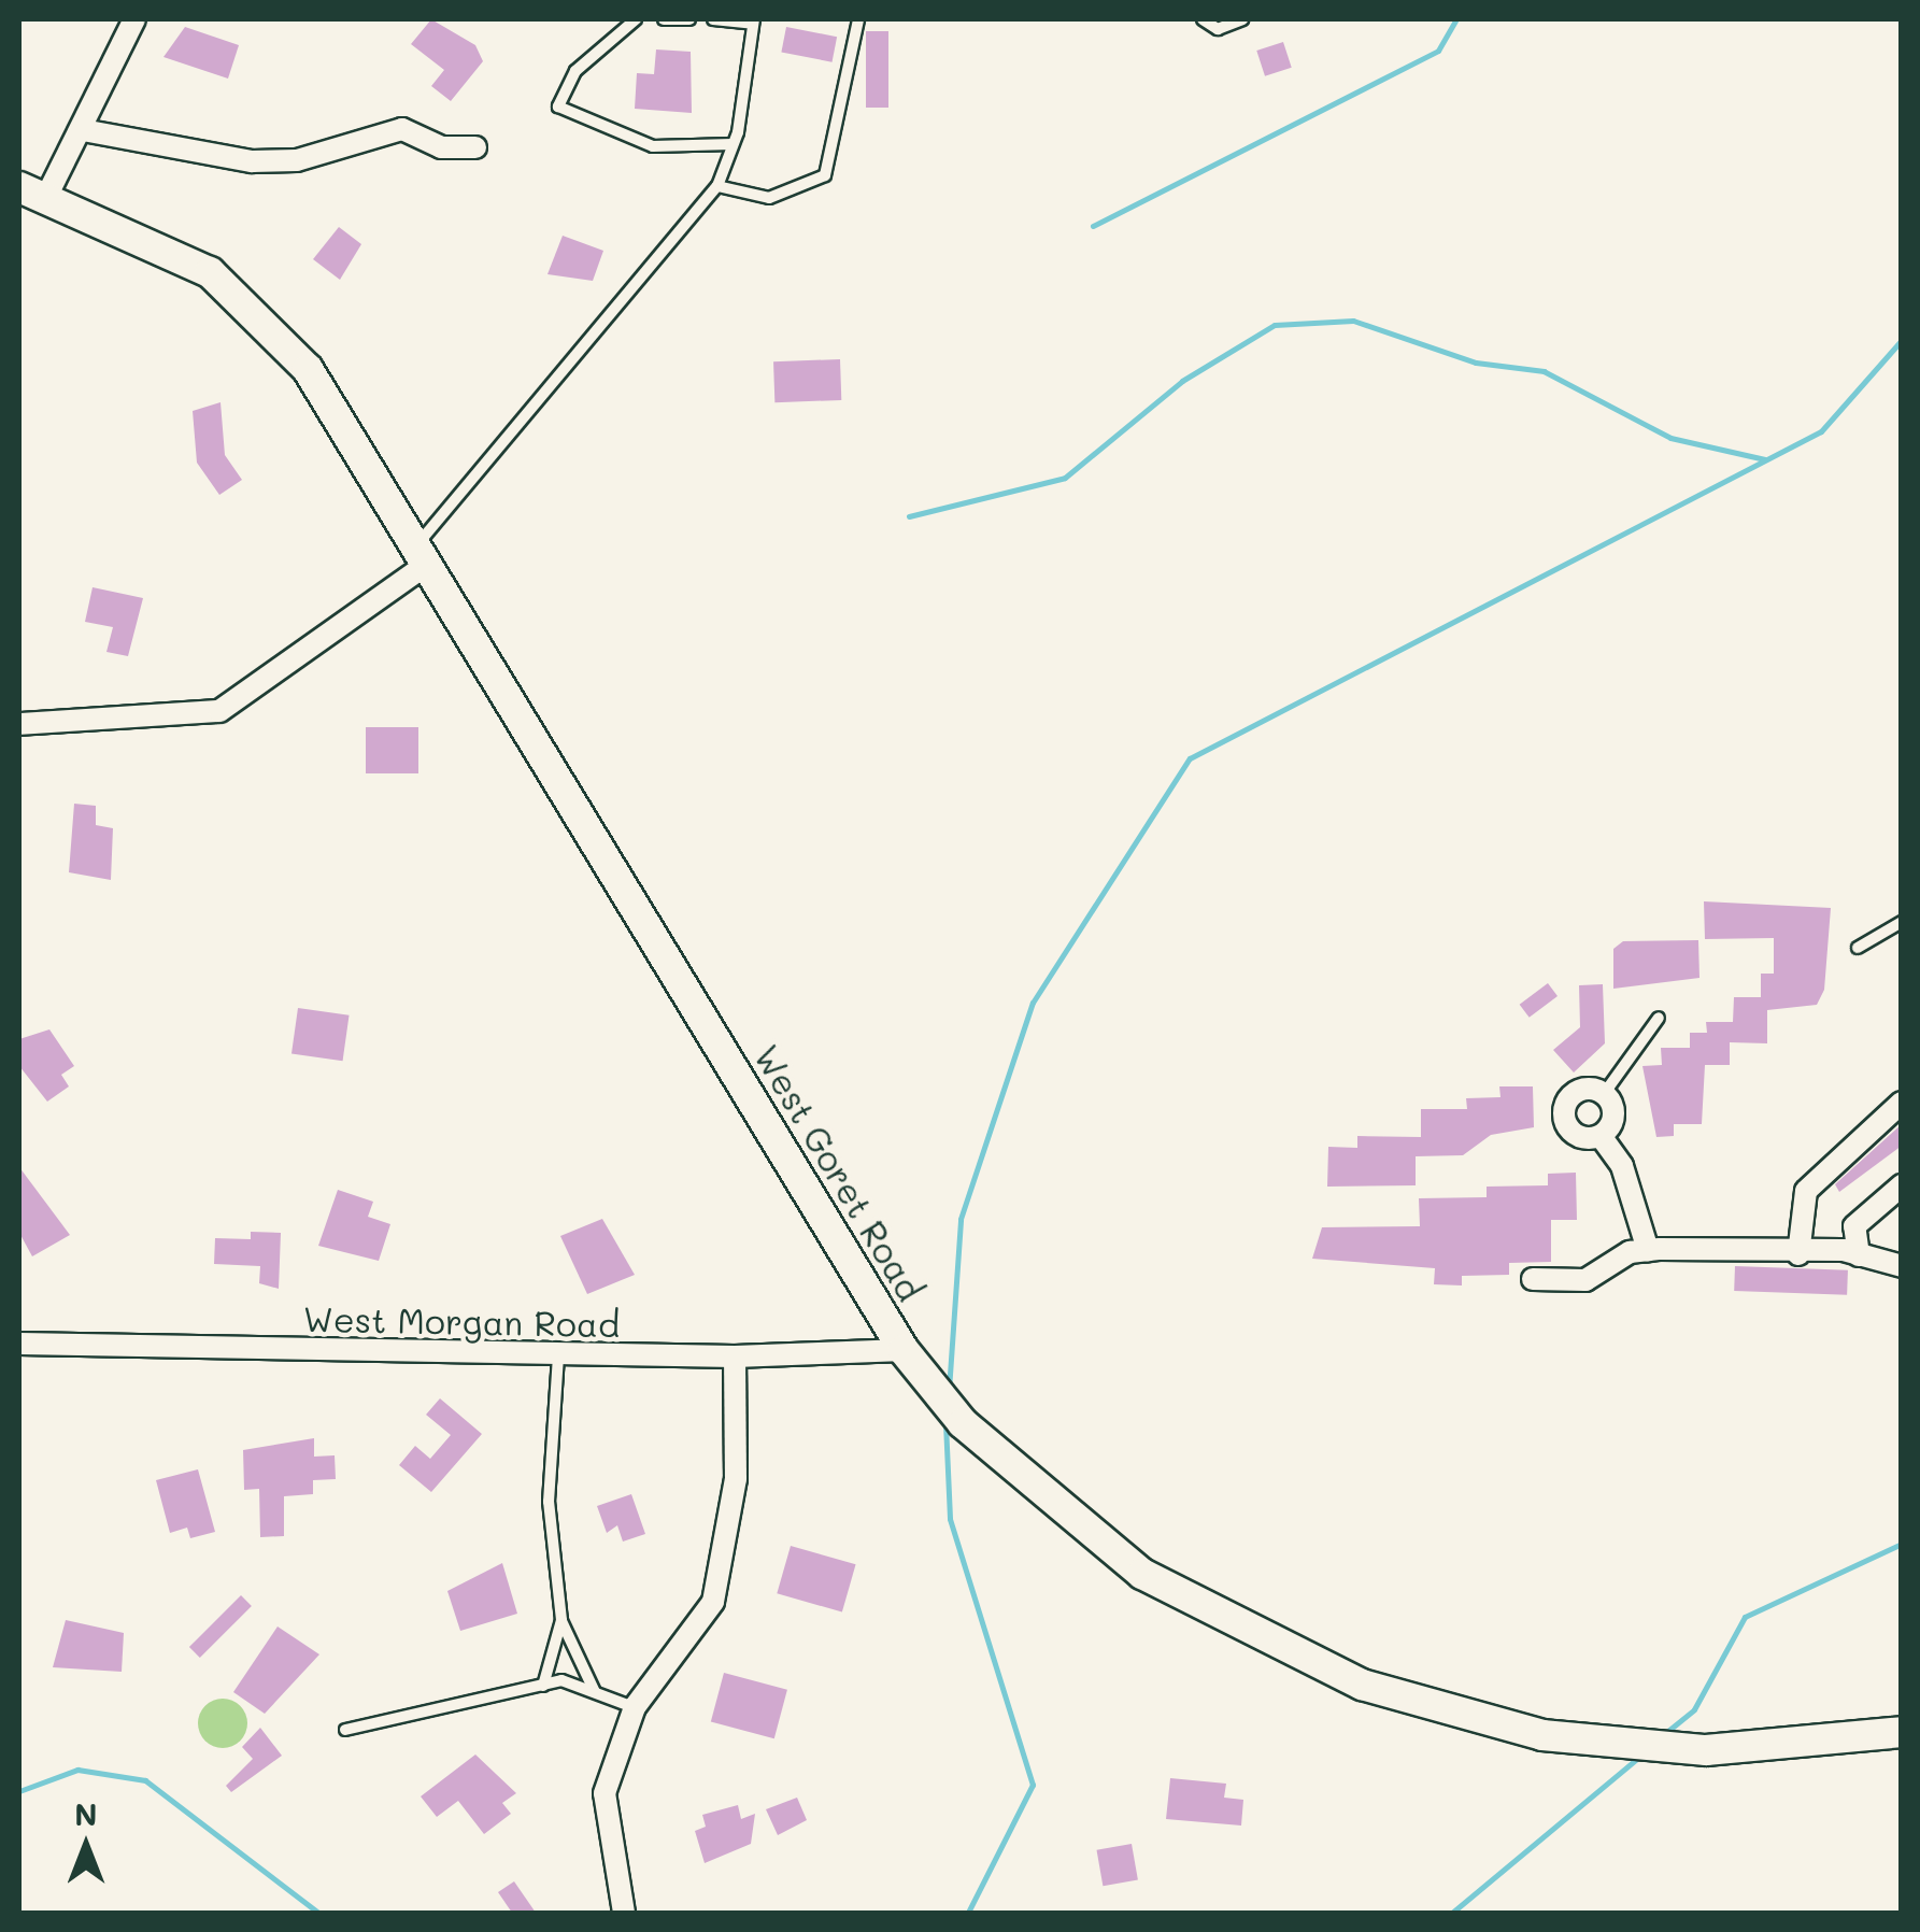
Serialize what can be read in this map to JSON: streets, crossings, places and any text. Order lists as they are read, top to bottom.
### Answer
{
  "streets": {
    "street": ["West Goret Road", "West Morgan Road"]
  },
  "crossings": [
    ["West Goret Road", "West Morgan Road"]
  ],
  "north": "top"
}
